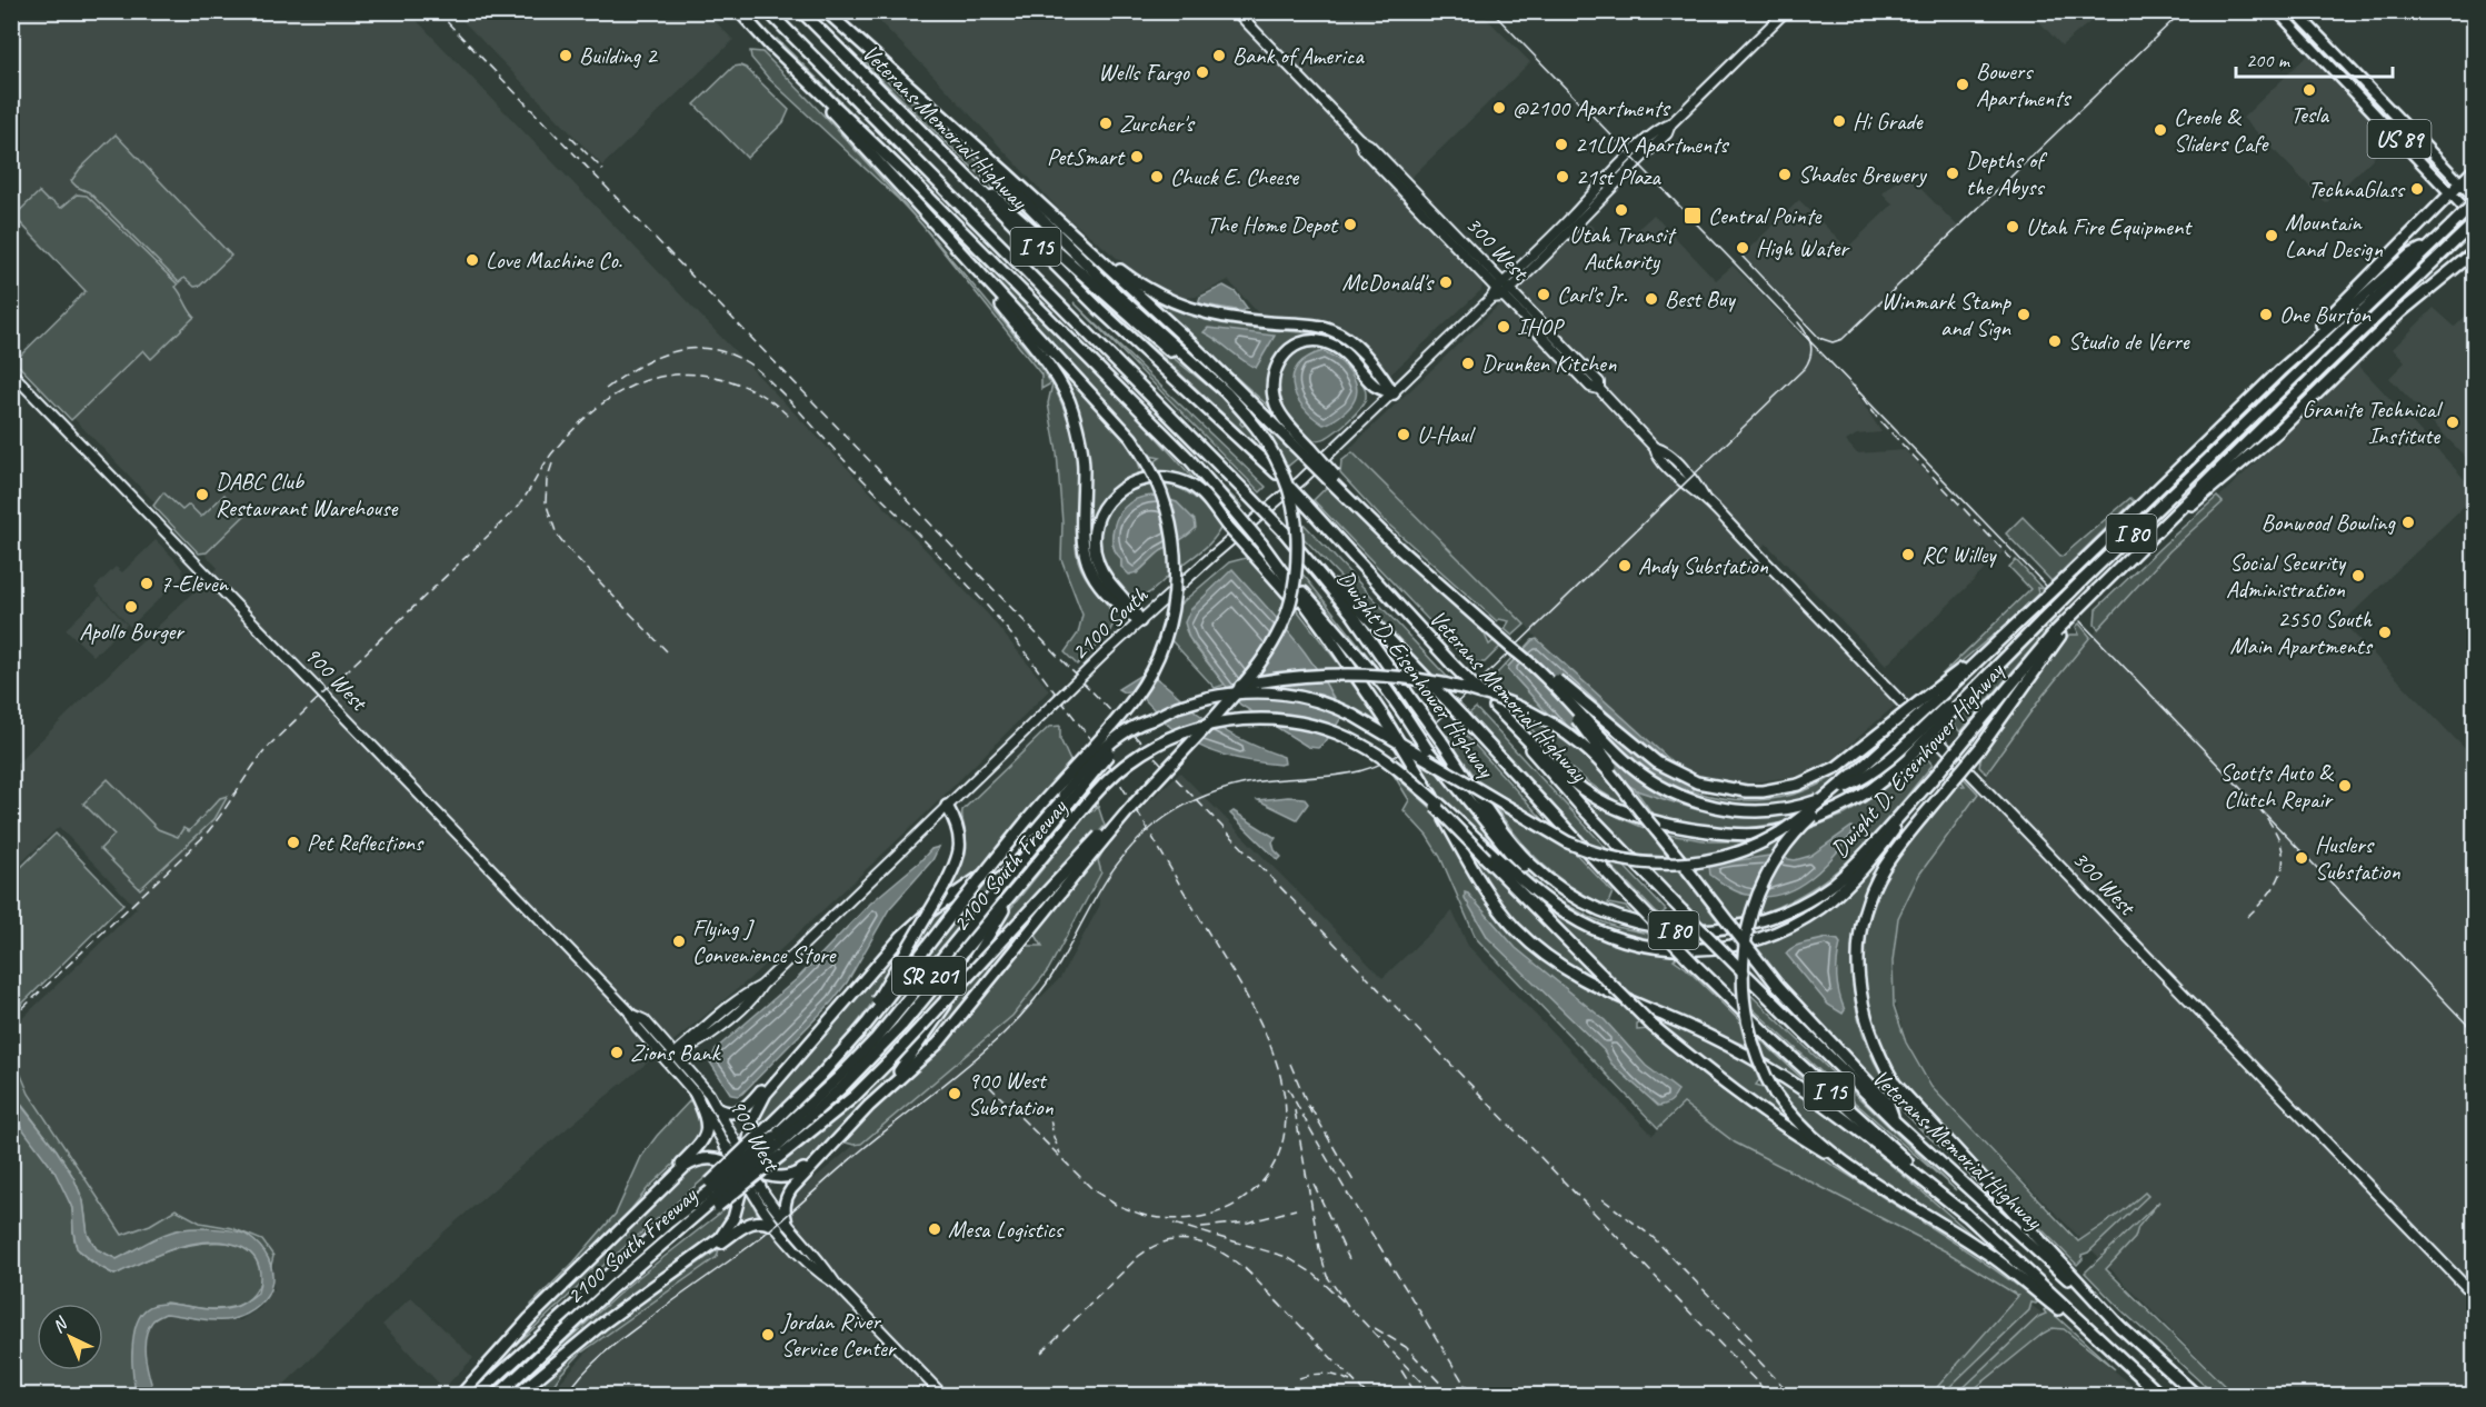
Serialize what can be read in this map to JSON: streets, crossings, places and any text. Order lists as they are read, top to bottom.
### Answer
{
  "streets": {
    "highway": [
      "Veterans Memorial Highway",
      "I 15",
      "I 80",
      "Dwight D. Eisenhower Highway",
      "2100 South Freeway",
      "SR 201"
    ],
    "main road": [
      "US 89",
      "300 West",
      "2100 South",
      "900 West"
    ]
  },
  "crossings": [
    ["Veterans Memorial Highway", "Dwight D. Eisenhower Highway"],
    ["300 West", "2100 South"],
    ["2100 South", "900 West"]
  ],
  "places": {
    "other": [
      "Building 2",
      "Bank of America",
      "Wells Fargo",
      "Bowers Apartments",
      "Tesla",
      "@2100 Apartments",
      "Hi Grade",
      "Zurcher's",
      "Creole & Sliders Cafe",
      "21LUX Apartments",
      "PetSmart",
      "Depths of the Abyss",
      "Shades Brewery",
      "Chuck E. Cheese",
      "21st Plaza",
      "TechnaGlass",
      "Utah Transit Authority",
      "The Home Depot",
      "Utah Fire Equipment",
      "Mountain Land Design",
      "High Water",
      "Love Machine Co.",
      "McDonald's",
      "Carl's Jr.",
      "Best Buy",
      "Winmark Stamp and Sign",
      "One Burton",
      "IHOP",
      "Studio de Verre",
      "Drunken Kitchen",
      "Granite Technical Institute",
      "U-Haul",
      "DABC Club Restaurant Warehouse",
      "Bonwood Bowling",
      "RC Willey",
      "Andy Substation",
      "Social Security Administration",
      "7-Eleven",
      "Apollo Burger",
      "2550 South Main Apartments",
      "Scotts Auto & Clutch Repair",
      "Pet Reflections",
      "Huslers Substation",
      "Flying J Convenience Store",
      "Zions Bank",
      "900 West Substation",
      "Mesa Logistics",
      "Jordan River Service Center"
    ],
    "transit": ["Central Pointe"]
  },
  "scale_bar": "200 m",
  "north": "top left"
}
